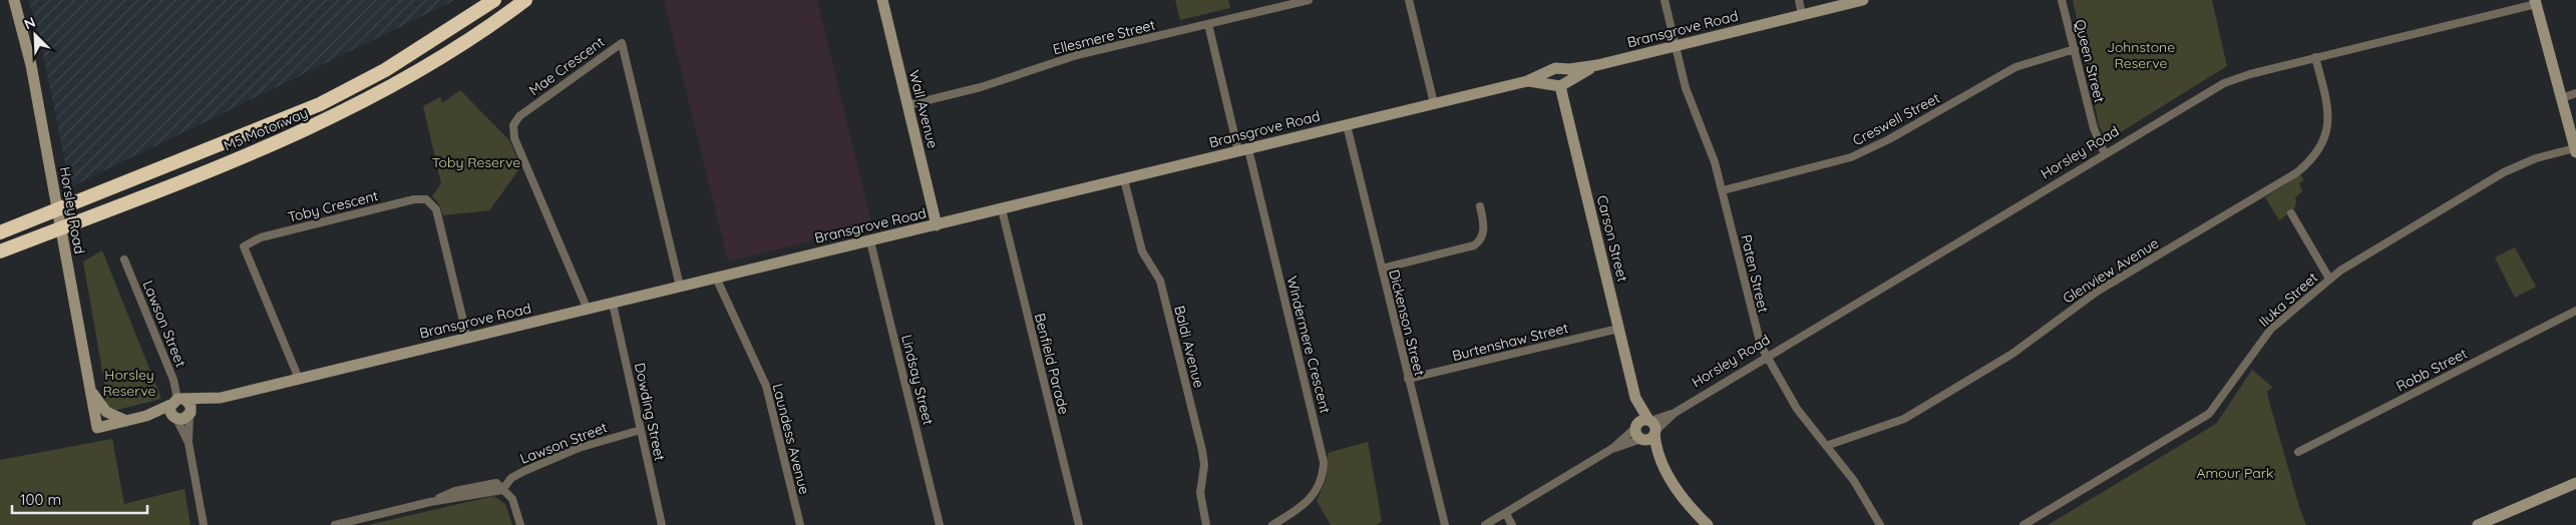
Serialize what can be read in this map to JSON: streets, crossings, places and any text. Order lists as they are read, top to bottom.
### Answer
{
  "streets": {
    "highway": ["M5 Motorway"],
    "main road": [
      "Bransgrove Road",
      "Wall Avenue",
      "Horsley Road",
      "Carson Street"
    ],
    "street": [
      "Ellesmere Street",
      "Queen Street",
      "Mae Crescent",
      "Creswell Street",
      "Toby Crescent",
      "Glenview Avenue",
      "Paten Street",
      "Iluka Street",
      "Dickenson Street",
      "Lawson Street",
      "Burtenshaw Street",
      "Windermere Crescent",
      "Baldi Avenue",
      "Benfield Parade",
      "Robb Street",
      "Lindsay Street",
      "Dowding Street",
      "Laundess Avenue"
    ]
  },
  "crossings": [
    ["Bransgrove Road", "Mae Crescent"],
    ["Bransgrove Road", "Wall Avenue"],
    ["Bransgrove Road", "Horsley Road"],
    ["Bransgrove Road", "Toby Crescent"],
    ["Bransgrove Road", "Carson Street"],
    ["Bransgrove Road", "Paten Street"],
    ["Bransgrove Road", "Dickenson Street"],
    ["Bransgrove Road", "Lawson Street"],
    ["Bransgrove Road", "Windermere Crescent"],
    ["Bransgrove Road", "Baldi Avenue"],
    ["Bransgrove Road", "Benfield Parade"],
    ["Bransgrove Road", "Lindsay Street"],
    ["Bransgrove Road", "Dowding Street"],
    ["Bransgrove Road", "Laundess Avenue"],
    ["Ellesmere Street", "Wall Avenue"],
    ["Ellesmere Street", "Windermere Crescent"],
    ["Queen Street", "Creswell Street"],
    ["Queen Street", "Horsley Road"],
    ["Creswell Street", "Paten Street"],
    ["Horsley Road", "Carson Street"],
    ["Horsley Road", "Glenview Avenue"],
    ["Horsley Road", "Paten Street"],
    ["Carson Street", "Burtenshaw Street"],
    ["Glenview Avenue", "Paten Street"],
    ["Dickenson Street", "Burtenshaw Street"],
    ["Lawson Street", "Dowding Street"]
  ],
  "parks": [
    "Johnstone Reserve",
    "Toby Reserve",
    "Horsley Reserve",
    "Amour Park"
  ],
  "scale_bar": "100 m",
  "north": "top left"
}
